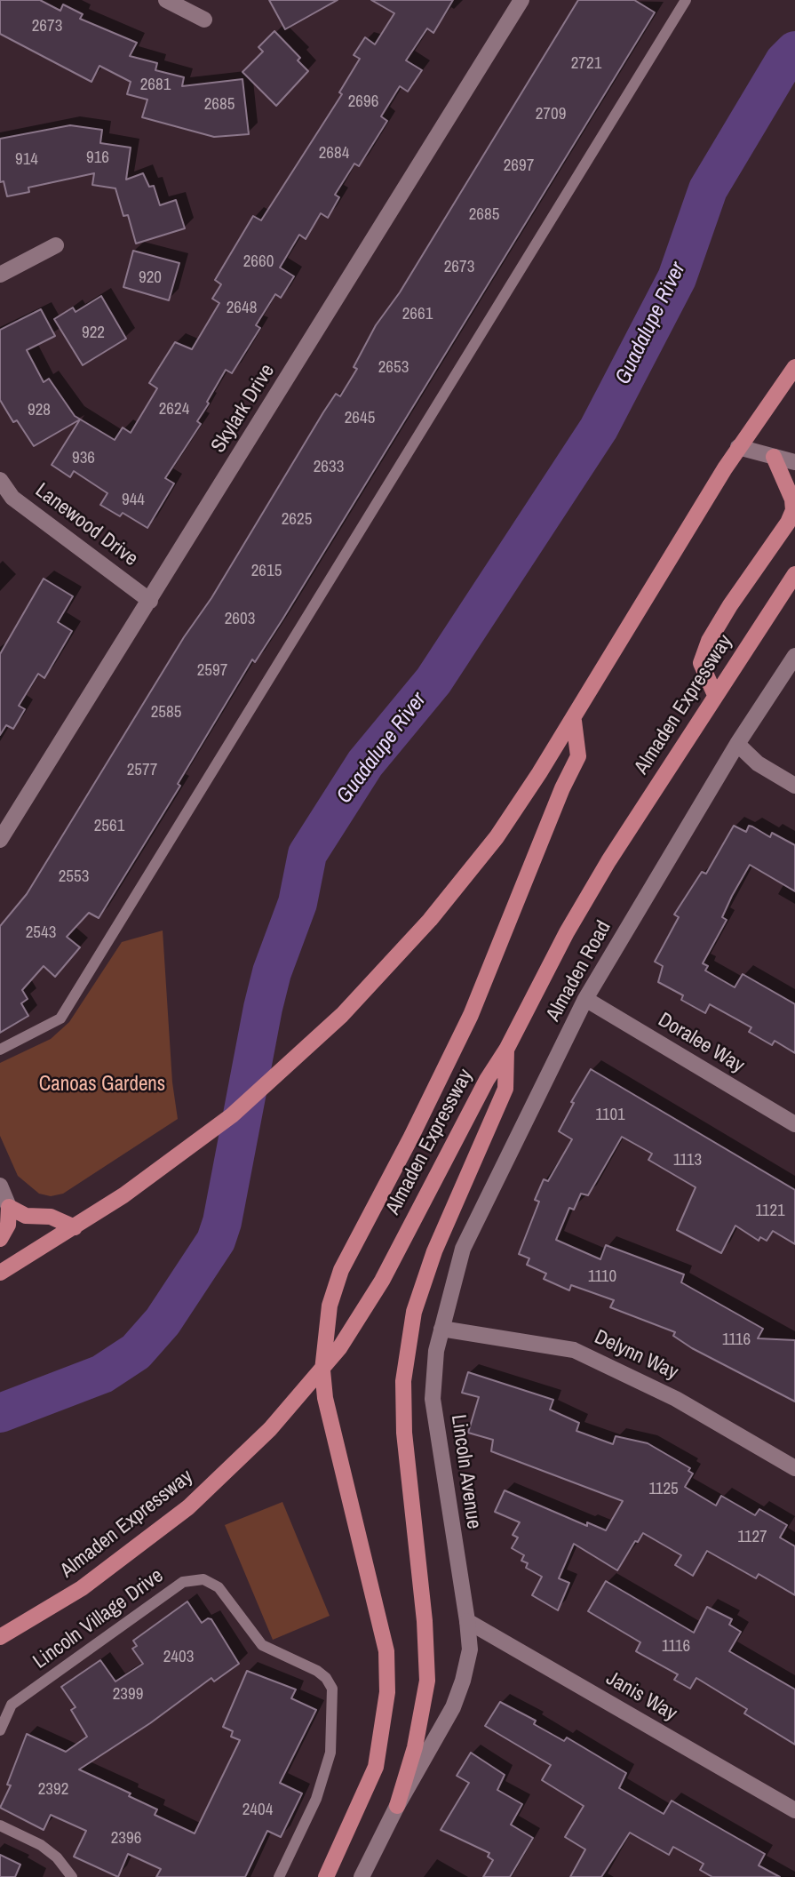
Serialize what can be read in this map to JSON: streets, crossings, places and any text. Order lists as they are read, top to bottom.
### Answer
{
  "streets": {
    "main road": ["Almaden Expressway"],
    "street": [
      "Skylark Drive",
      "Lanewood Drive",
      "Almaden Road",
      "Doralee Way",
      "Delynn Way",
      "Lincoln Avenue",
      "Janis Way"
    ],
    "lane": ["Lincoln Village Drive"]
  },
  "crossings": [
    ["Skylark Drive", "Lanewood Drive"],
    ["Almaden Road", "Doralee Way"],
    ["Almaden Road", "Delynn Way"],
    ["Almaden Road", "Lincoln Avenue"],
    ["Delynn Way", "Lincoln Avenue"],
    ["Lincoln Avenue", "Janis Way"]
  ],
  "water": ["Guadalupe River"],
  "parks": ["Canoas Gardens"],
  "house_numbers": [
    "2673",
    "2721",
    "2681",
    "2696",
    "2685",
    "2709",
    "2684",
    "916",
    "914",
    "2697",
    "2685",
    "2660",
    "2673",
    "920",
    "2648",
    "2661",
    "922",
    "2653",
    "2624",
    "928",
    "2645",
    "936",
    "2633",
    "944",
    "2625",
    "2615",
    "2603",
    "2597",
    "2585",
    "2577",
    "2561",
    "2553",
    "2543",
    "1101",
    "1113",
    "1121",
    "1110",
    "1116",
    "1125",
    "1127",
    "1116",
    "2403",
    "2399",
    "2392",
    "2404",
    "2396"
  ]
}
